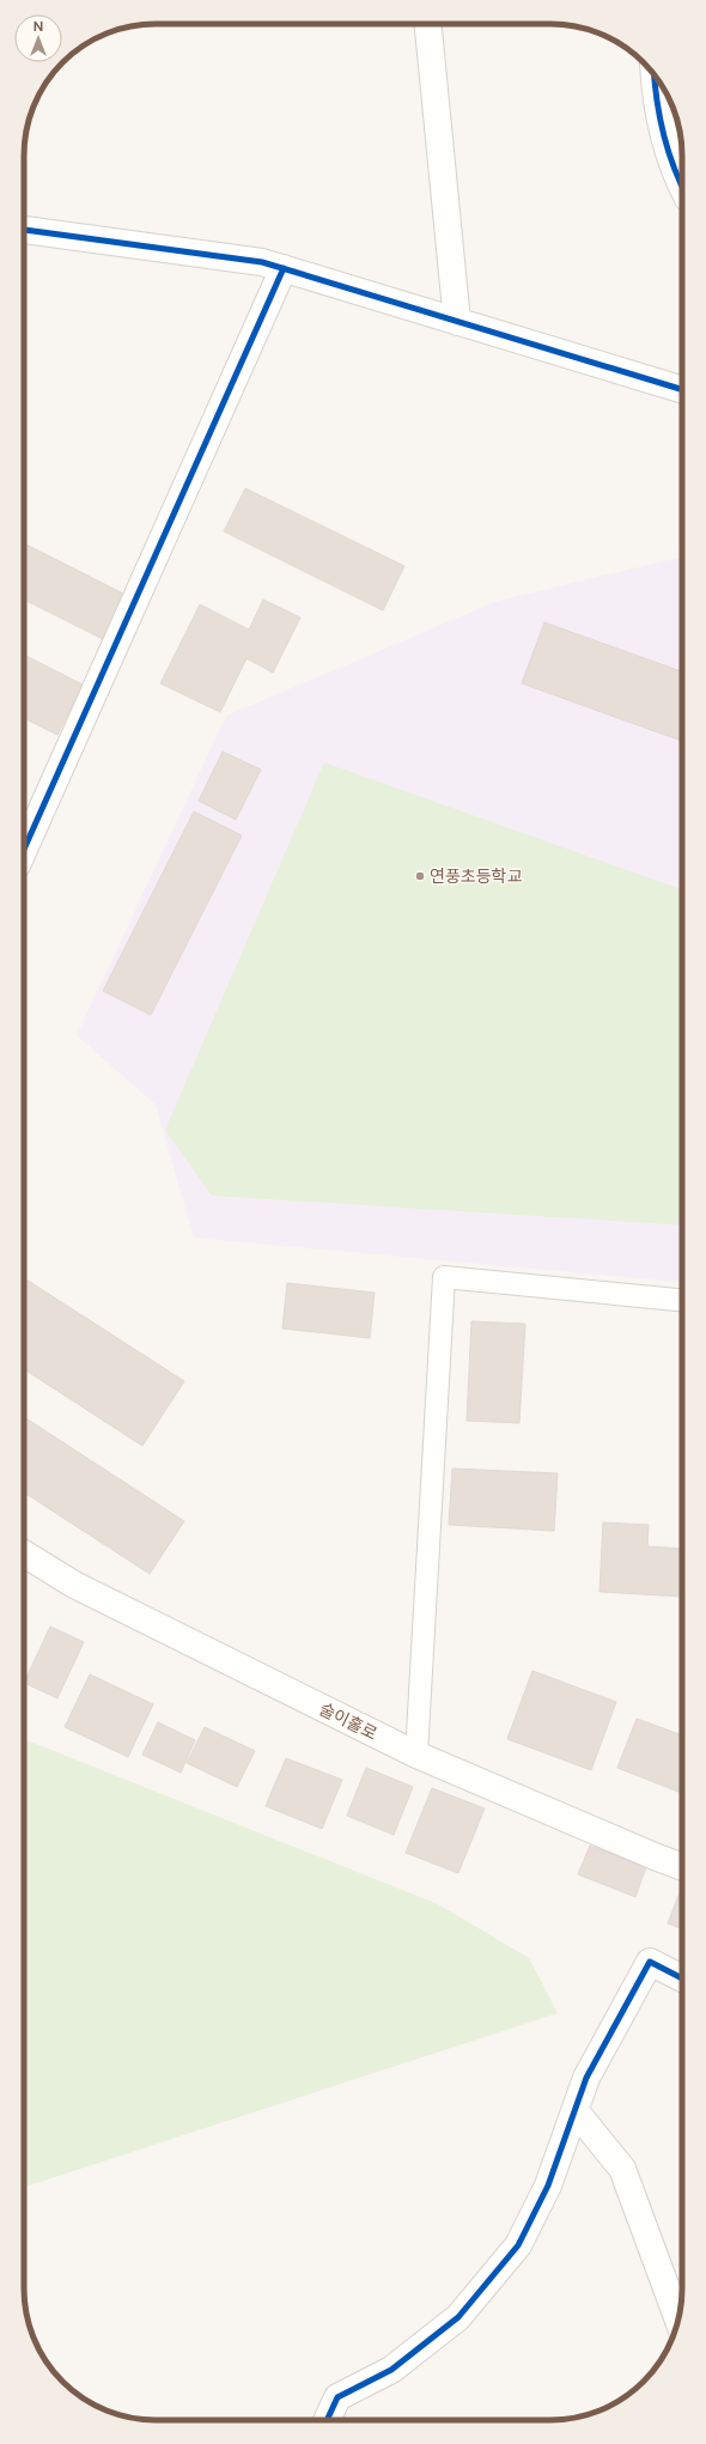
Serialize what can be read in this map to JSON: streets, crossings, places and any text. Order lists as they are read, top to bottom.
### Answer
{
  "streets": {
    "street": ["술이홀로"]
  },
  "places": ["연풍초등학교"],
  "north": "top"
}
